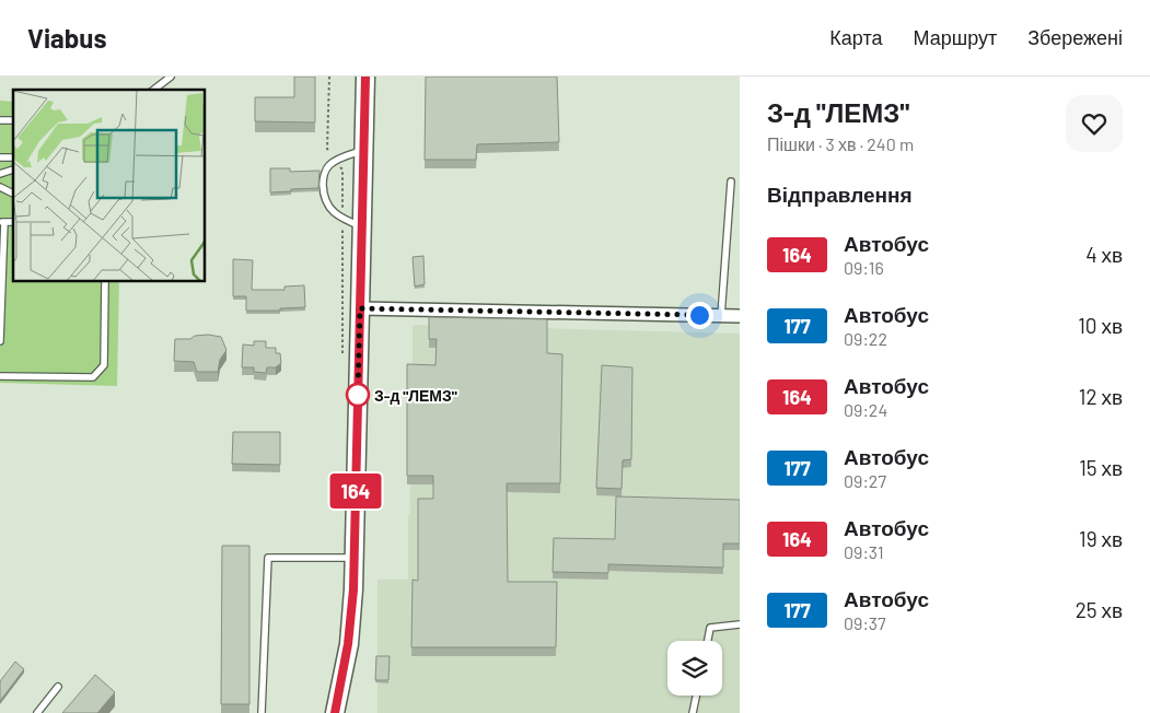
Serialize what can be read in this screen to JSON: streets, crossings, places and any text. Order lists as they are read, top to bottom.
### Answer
{
  "places": ["З-д \"ЛЕМЗ\""],
  "lines": ["bus line 164"],
  "page": {
    "header": "Viabus",
    "nav": ["Карта", "Маршрут", "Збережені"],
    "on_map": "164",
    "heading": [
      ["З-д \"ЛЕМЗ\"", "Пішки · 3 хв · 240 m"],
      "Відправлення"
    ],
    "list": [
      {
        "mark": "164",
        "name": "Автобус",
        "note": "09:16",
        "value": "4 хв"
      },
      {
        "mark": "177",
        "name": "Автобус",
        "note": "09:22",
        "value": "10 хв"
      },
      {
        "mark": "164",
        "name": "Автобус",
        "note": "09:24",
        "value": "12 хв"
      },
      {
        "mark": "177",
        "name": "Автобус",
        "note": "09:27",
        "value": "15 хв"
      },
      {
        "mark": "164",
        "name": "Автобус",
        "note": "09:31",
        "value": "19 хв"
      },
      {
        "mark": "177",
        "name": "Автобус",
        "note": "09:37",
        "value": "25 хв"
      }
    ]
  }
}
